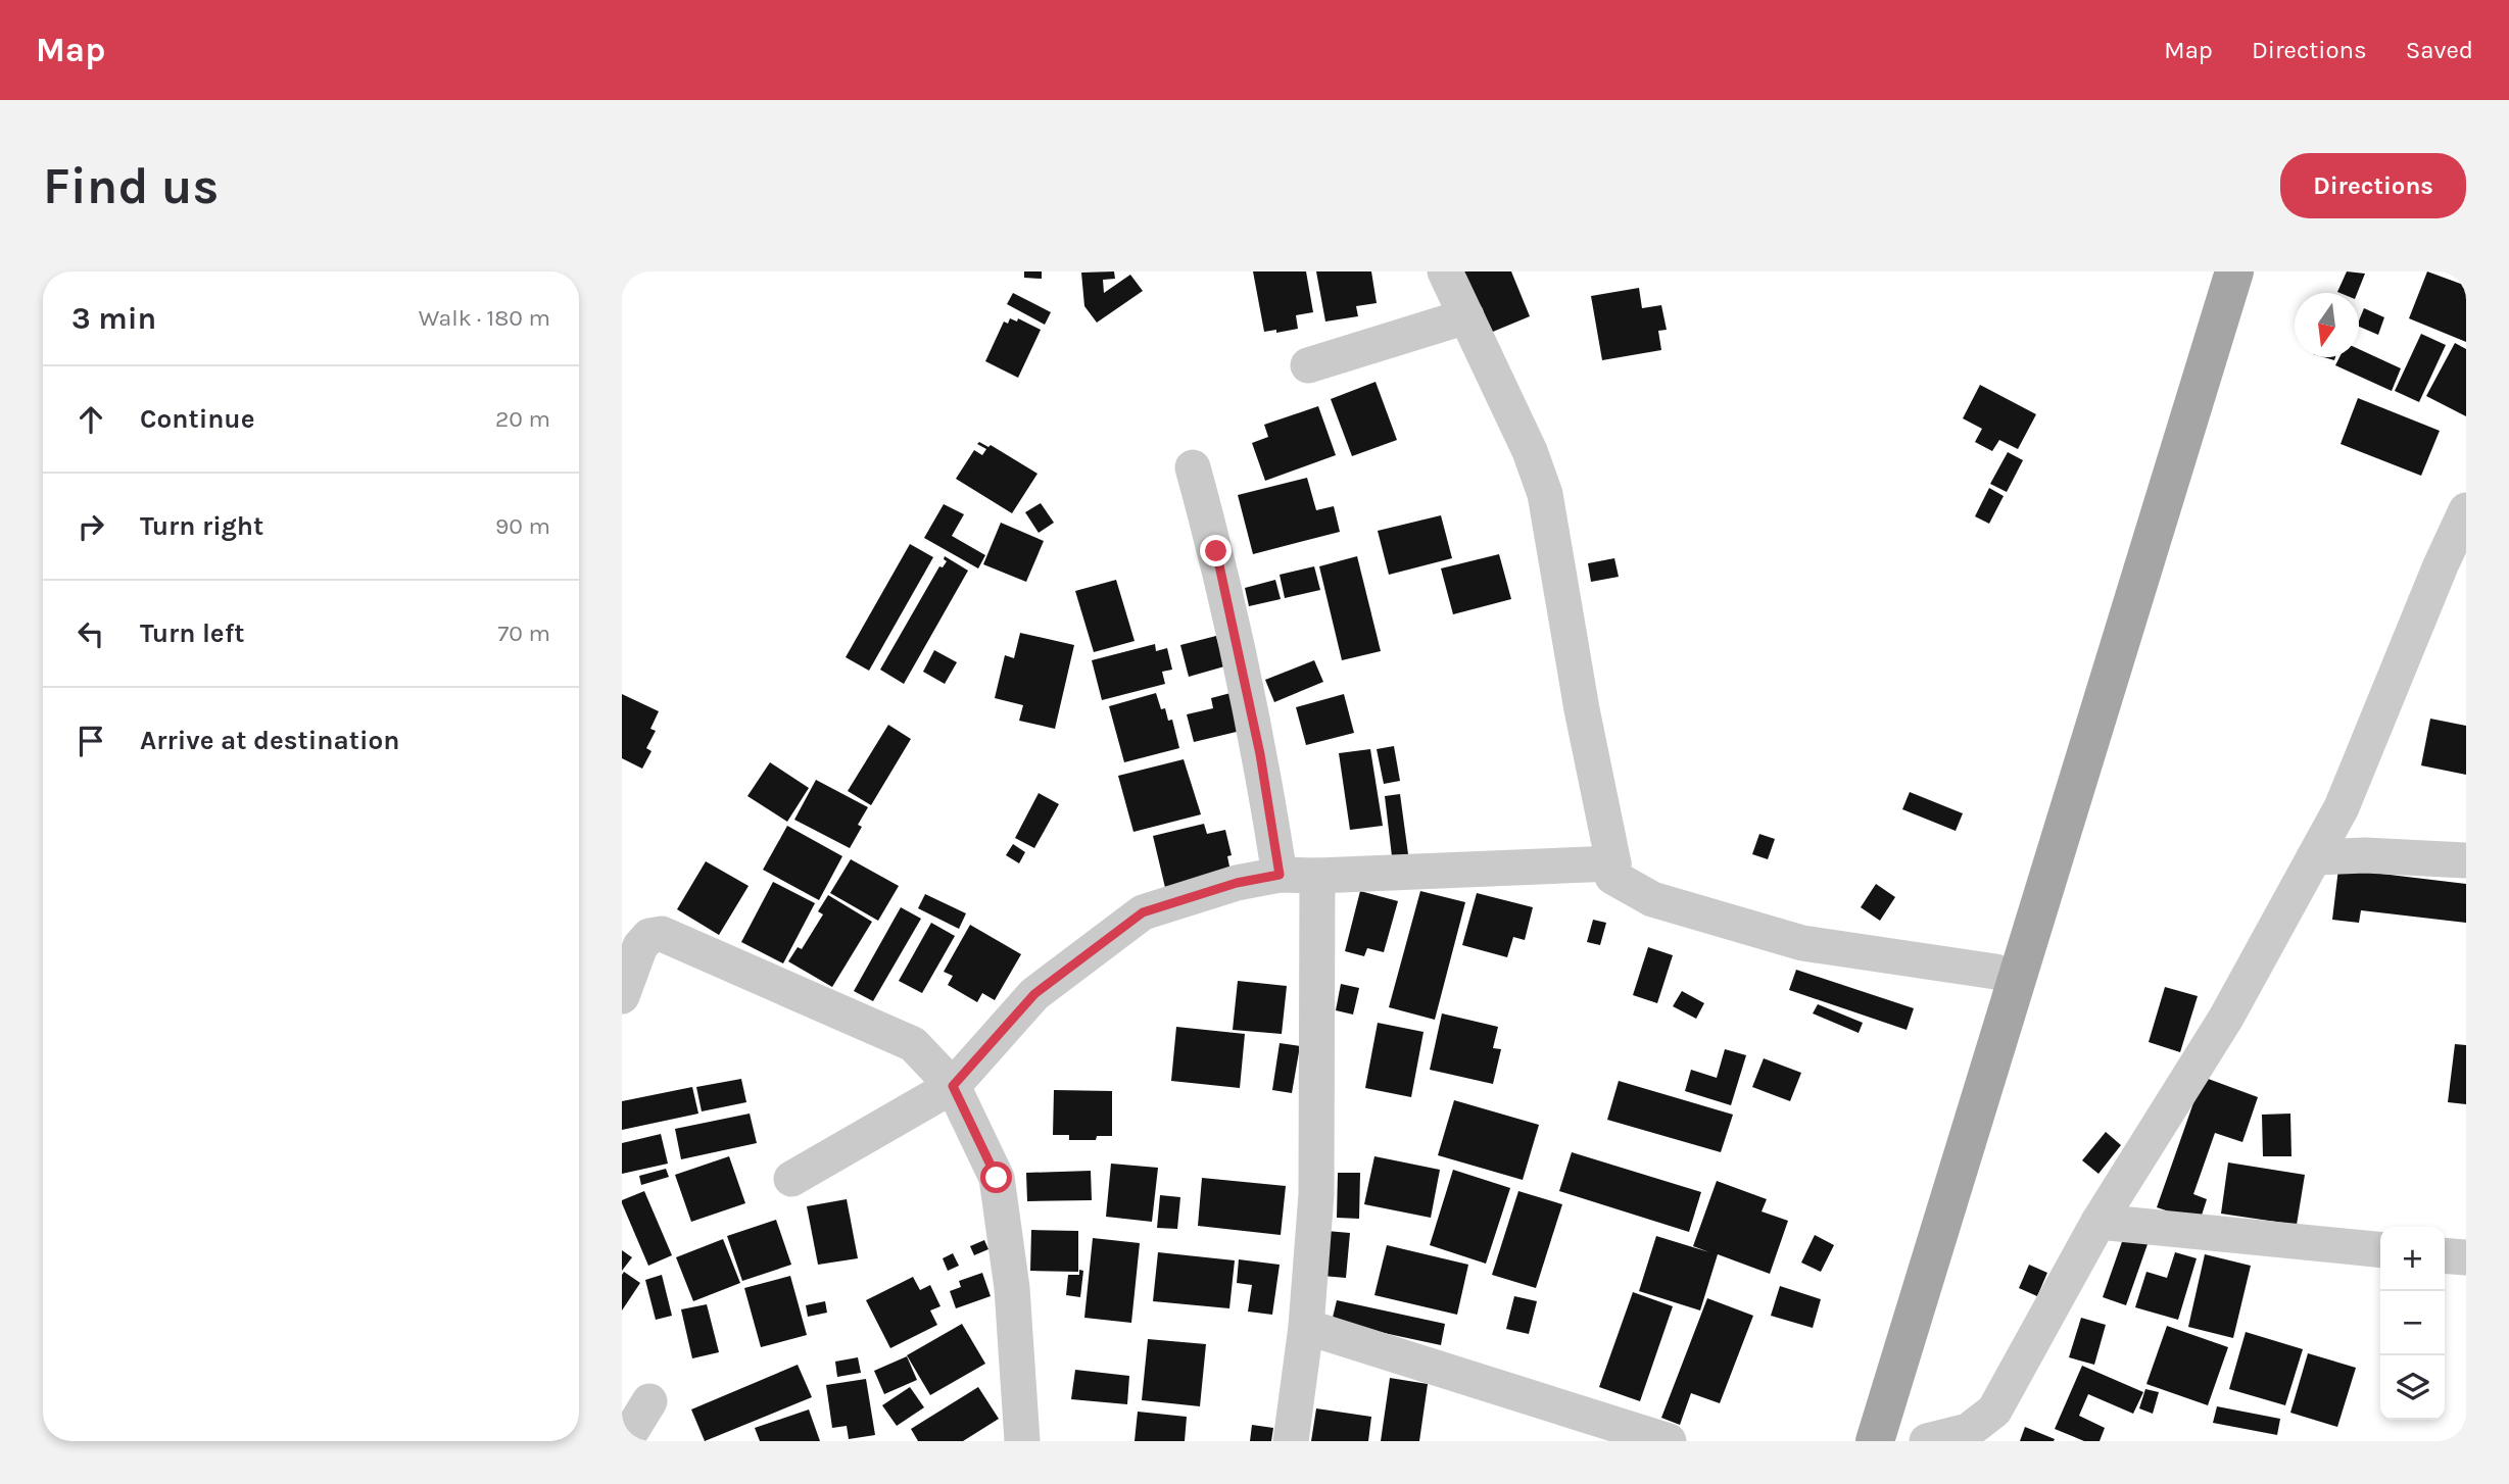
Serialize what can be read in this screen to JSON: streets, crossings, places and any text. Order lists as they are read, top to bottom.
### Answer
{
  "north": "bottom",
  "page": {
    "header": "Map",
    "nav": ["Map", "Directions", "Saved"],
    "buttons": "Directions",
    "title": "Find us",
    "heading": ["3 min", "Walk · 180 m"],
    "list": [
      ["Continue", "20 m"],
      ["Turn right", "90 m"],
      ["Turn left", "70 m"],
      "Arrive at destination"
    ],
    "map_buttons": ["+", "−"]
  }
}
